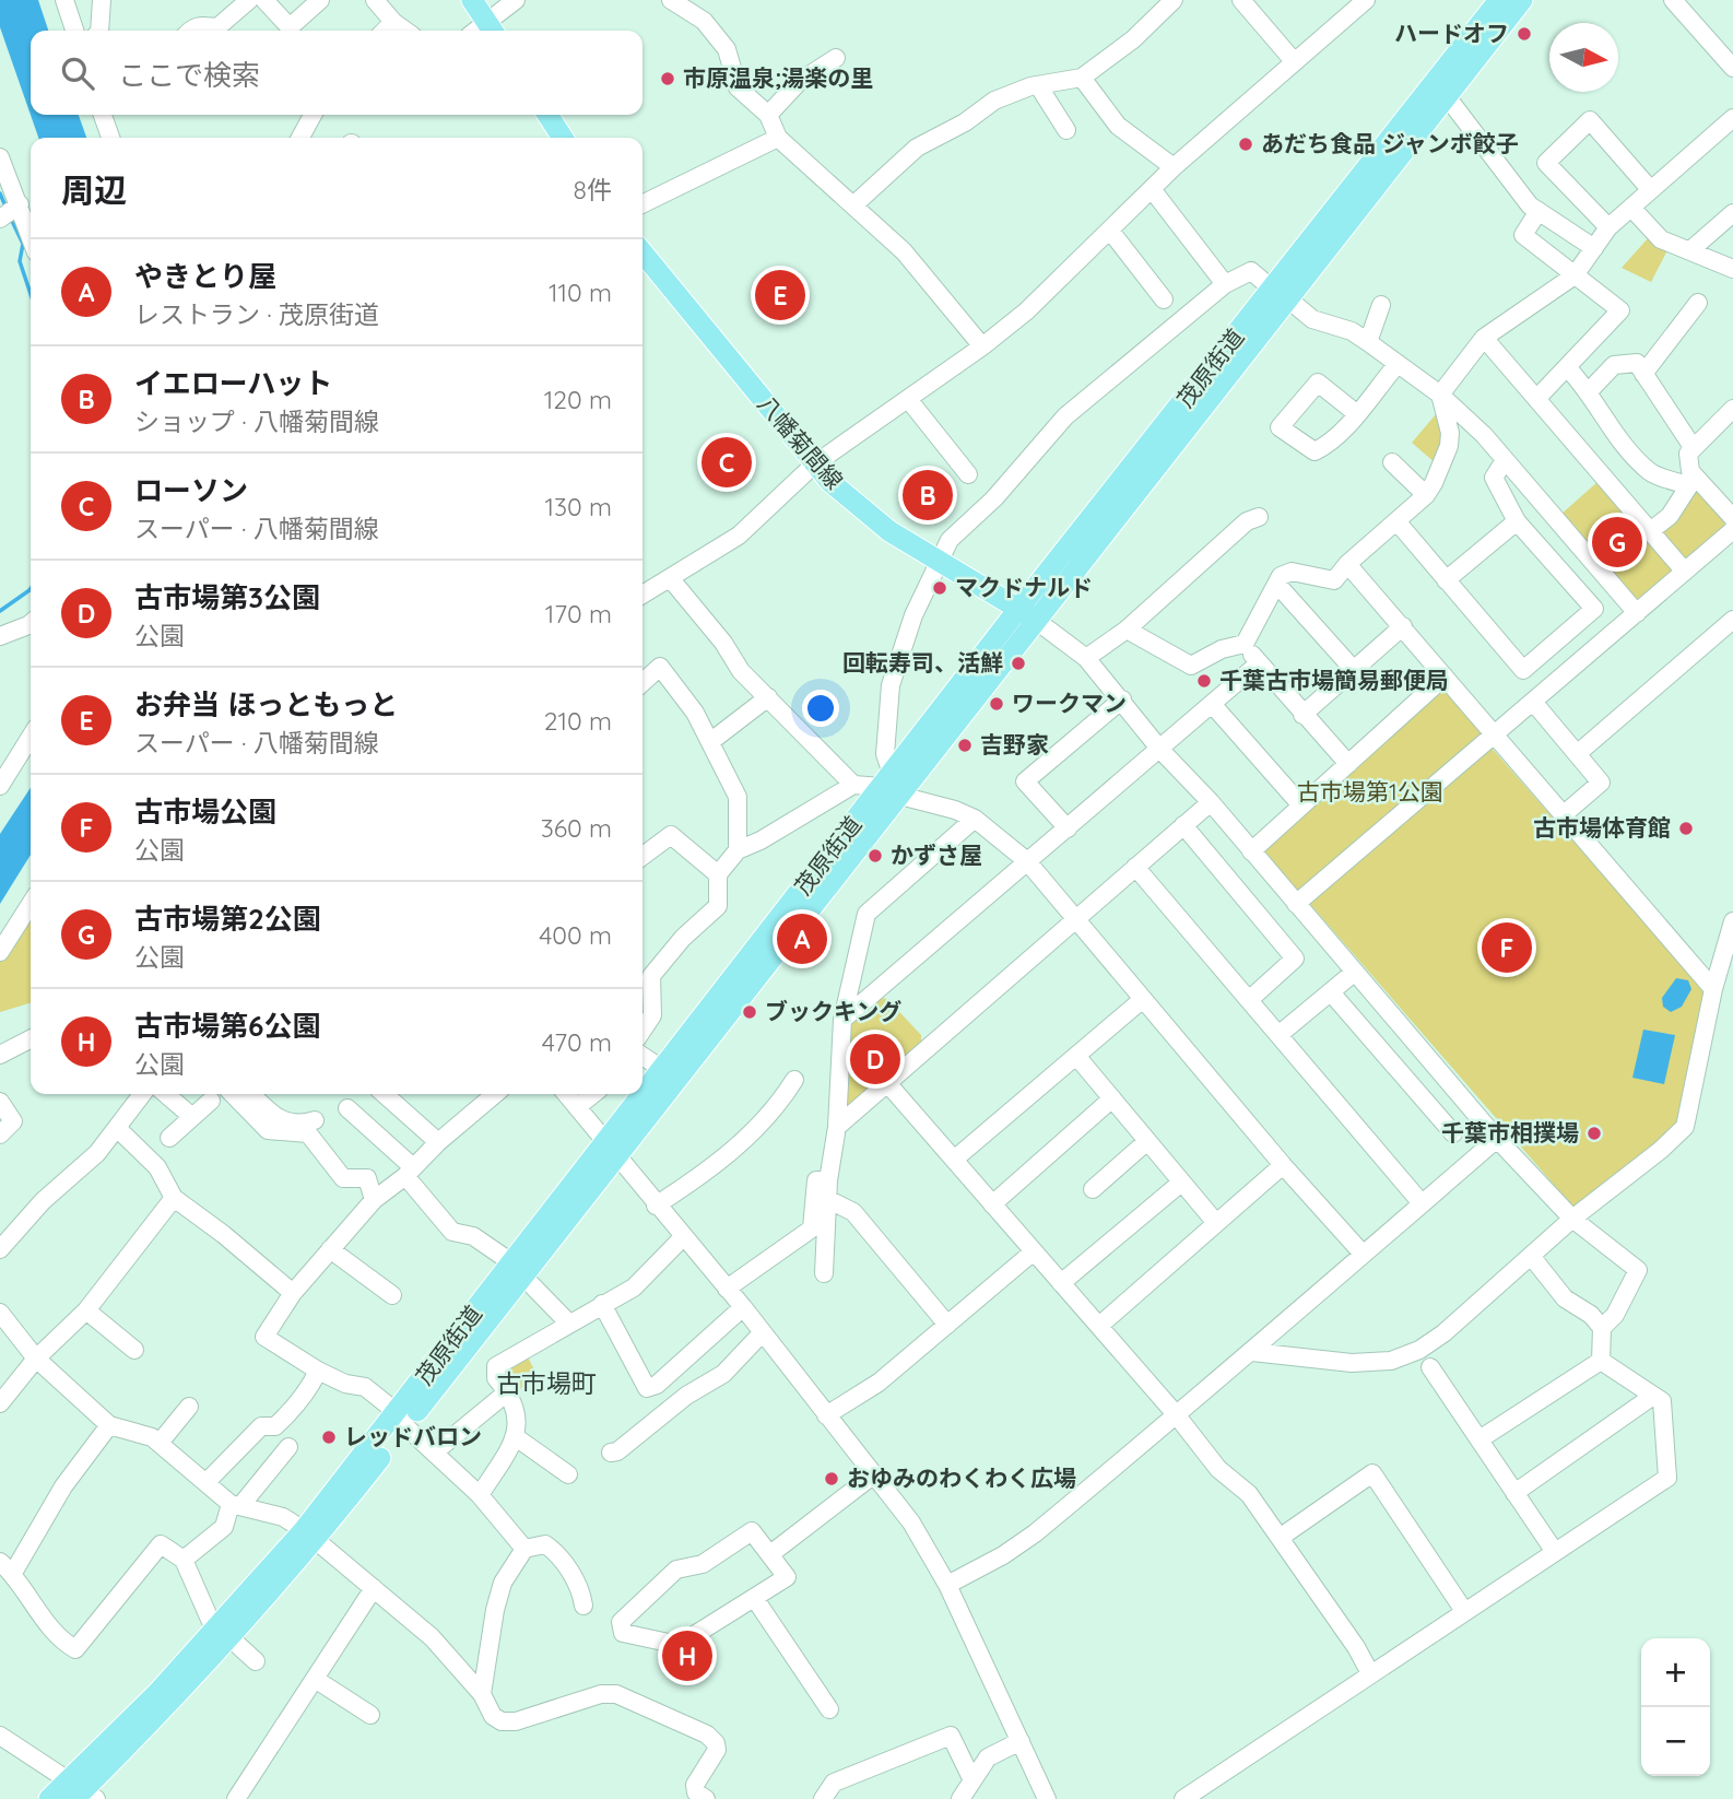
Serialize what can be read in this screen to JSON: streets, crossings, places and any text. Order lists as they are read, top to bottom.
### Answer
{
  "streets": {
    "main road": ["茂原街道", "八幡菊間線"]
  },
  "crossings": [
    ["茂原街道", "八幡菊間線"]
  ],
  "districts": ["古市場町"],
  "parks": ["古市場第1公園"],
  "places": [
    "ハードオフ",
    "市原温泉;湯楽の里",
    "あだち食品 ジャンボ餃子",
    "マクドナルド",
    "回転寿司、活鮮",
    "千葉古市場簡易郵便局",
    "ワークマン",
    "吉野家",
    "古市場体育館",
    "かずさ屋",
    "ブックキング",
    "千葉市相撲場",
    "レッドバロン",
    "おゆみのわくわく広場"
  ],
  "north": "right",
  "page": {
    "search": "ここで検索",
    "heading": ["周辺", "8件"],
    "list": [
      {
        "mark": "A",
        "name": "やきとり屋",
        "note": "レストラン · 茂原街道",
        "value": "110 m"
      },
      {
        "mark": "B",
        "name": "イエローハット",
        "note": "ショップ · 八幡菊間線",
        "value": "120 m"
      },
      {
        "mark": "C",
        "name": "ローソン",
        "note": "スーパー · 八幡菊間線",
        "value": "130 m"
      },
      {
        "mark": "D",
        "name": "古市場第3公園",
        "note": "公園",
        "value": "170 m"
      },
      {
        "mark": "E",
        "name": "お弁当 ほっともっと",
        "note": "スーパー · 八幡菊間線",
        "value": "210 m"
      },
      {
        "mark": "F",
        "name": "古市場公園",
        "note": "公園",
        "value": "360 m"
      },
      {
        "mark": "G",
        "name": "古市場第2公園",
        "note": "公園",
        "value": "400 m"
      },
      {
        "mark": "H",
        "name": "古市場第6公園",
        "note": "公園",
        "value": "470 m"
      }
    ],
    "pins": [
      "E",
      "C",
      "B",
      "G",
      "A",
      "F",
      "D",
      "H"
    ],
    "map_buttons": ["+", "−"]
  }
}
